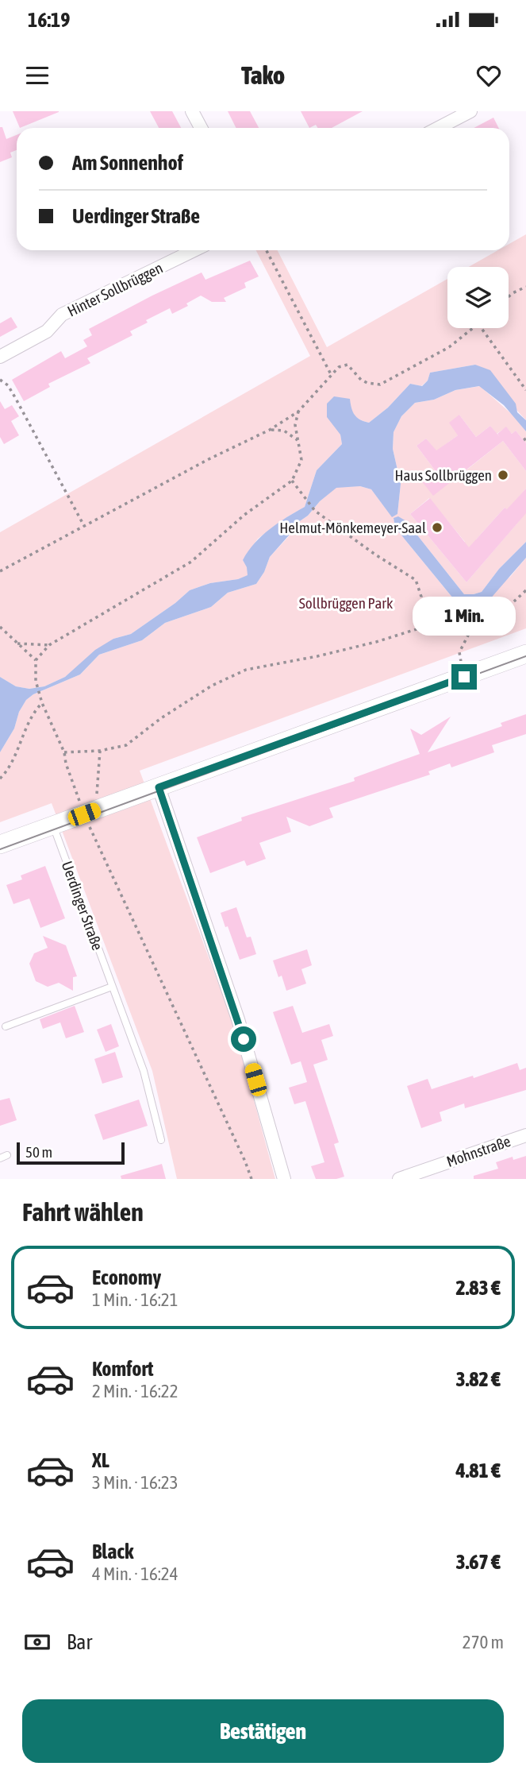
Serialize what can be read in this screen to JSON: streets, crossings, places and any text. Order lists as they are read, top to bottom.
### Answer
{
  "streets": {
    "street": ["Hinter Sollbrüggen", "Mohnstraße"],
    "lane": ["Uerdinger Straße"]
  },
  "parks": ["Sollbrüggen Park"],
  "places": ["Haus Sollbrüggen", "Helmut-Mönkemeyer-Saal"],
  "scale_bar": "50 m",
  "page": {
    "status": "16:19",
    "header": "Tako",
    "banner": ["Am Sonnenhof", "Uerdinger Straße"],
    "bubble": "1 Min.",
    "scale": "50 m",
    "heading": "Fahrt wählen",
    "list": [
      {
        "name": "Economy",
        "note": "1 Min. · 16:21",
        "value": "2.83 €"
      },
      {
        "name": "Komfort",
        "note": "2 Min. · 16:22",
        "value": "3.82 €"
      },
      {
        "name": "XL",
        "note": "3 Min. · 16:23",
        "value": "4.81 €"
      },
      {
        "name": "Black",
        "note": "4 Min. · 16:24",
        "value": "3.67 €"
      }
    ],
    "pay": ["Bar", "270 m"],
    "buttons": "Bestätigen"
  }
}
